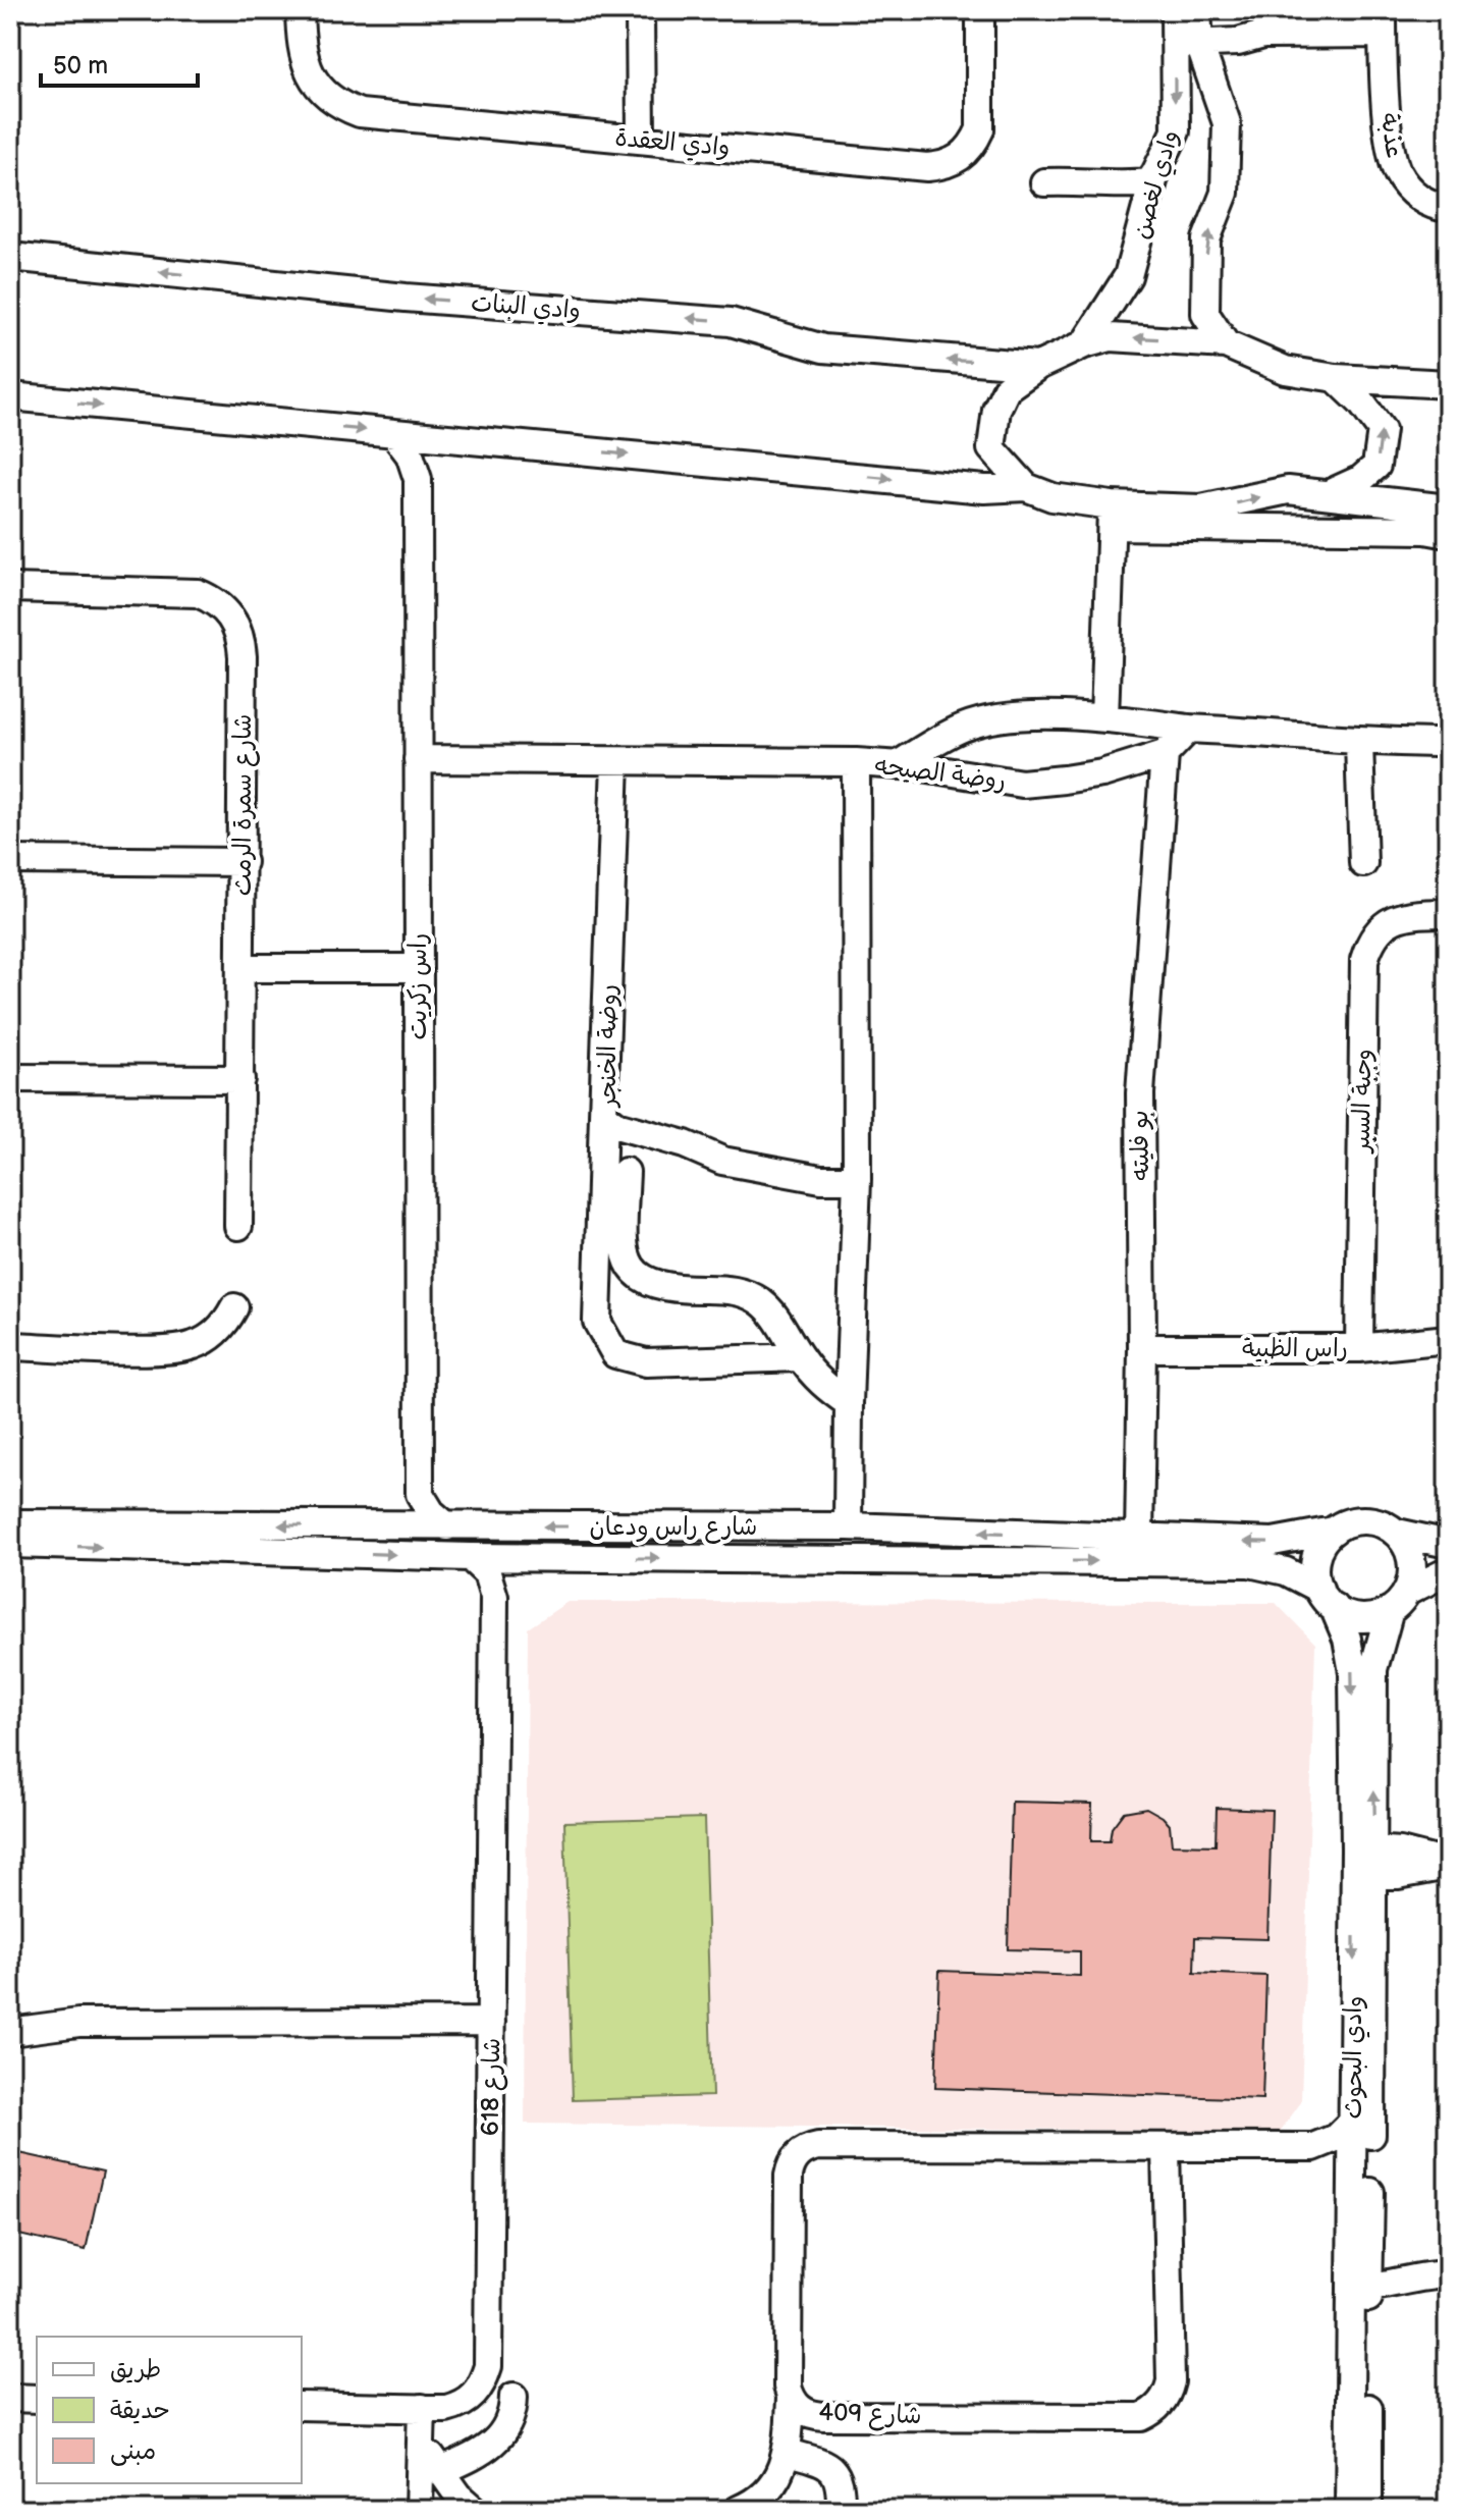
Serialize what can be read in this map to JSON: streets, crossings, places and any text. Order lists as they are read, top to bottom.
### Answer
{
  "streets": {
    "street": [
      "عذبة",
      "وادي العقدة",
      "وادي لغصن",
      "وادي البنات",
      "روضة الصيحه",
      "شارع سمرة الرمث",
      "راس زكريت",
      "روضة الخنجر",
      "وجبة السبر",
      "بو فليته",
      "راس الظبية",
      "شارع راس ودعان",
      "وادي البحوث",
      "شارع 618",
      "شارع 409"
    ]
  },
  "crossings": [
    ["عذبة", "وادي لغصن"],
    ["روضة الصيحه", "راس زكريت"],
    ["روضة الصيحه", "روضة الخنجر"],
    ["روضة الصيحه", "بو فليته"],
    ["وجبة السبر", "راس الظبية"],
    ["بو فليته", "راس الظبية"],
    ["بو فليته", "شارع راس ودعان"],
    ["شارع راس ودعان", "وادي البحوث"],
    ["شارع راس ودعان", "شارع 618"]
  ],
  "legend": ["طريق", "حديقة", "مبنى"],
  "scale_bar": "50 m"
}
